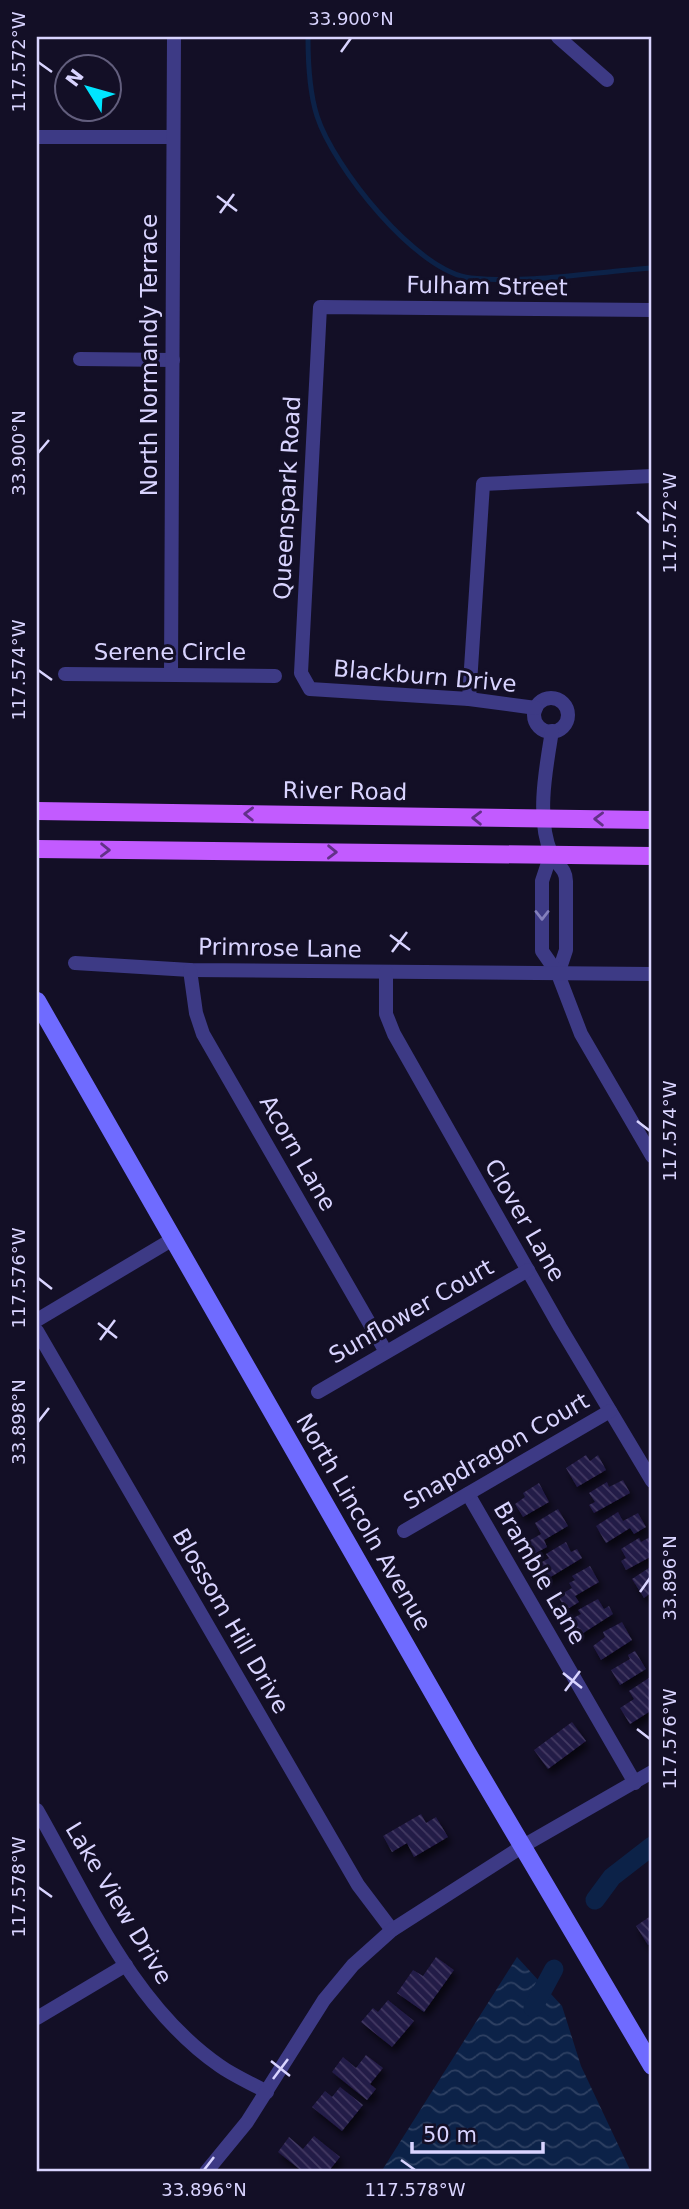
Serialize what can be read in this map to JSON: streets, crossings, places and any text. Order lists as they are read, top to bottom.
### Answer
{
  "streets": {
    "main road": ["River Road", "North Lincoln Avenue"],
    "street": [
      "Fulham Street",
      "North Normandy Terrace",
      "Queenspark Road",
      "Serene Circle",
      "Blackburn Drive",
      "Primrose Lane",
      "Acorn Lane",
      "Clover Lane",
      "Sunflower Court",
      "Snapdragon Court",
      "Bramble Lane",
      "Blossom Hill Drive",
      "Lake View Drive"
    ]
  },
  "crossings": [
    ["Fulham Street", "Queenspark Road"],
    ["North Normandy Terrace", "Serene Circle"],
    ["Queenspark Road", "Blackburn Drive"],
    ["Primrose Lane", "Acorn Lane"],
    ["Primrose Lane", "Clover Lane"],
    ["Acorn Lane", "Sunflower Court"],
    ["Clover Lane", "Sunflower Court"],
    ["Clover Lane", "Snapdragon Court"],
    ["Snapdragon Court", "Bramble Lane"]
  ],
  "scale_bar": "50 m",
  "north": "top left",
  "coordinates": [
    "33.900°N",
    "117.572°W",
    "117.574°W",
    "117.576°W",
    "33.898°N",
    "33.896°N",
    "117.578°W"
  ]
}
